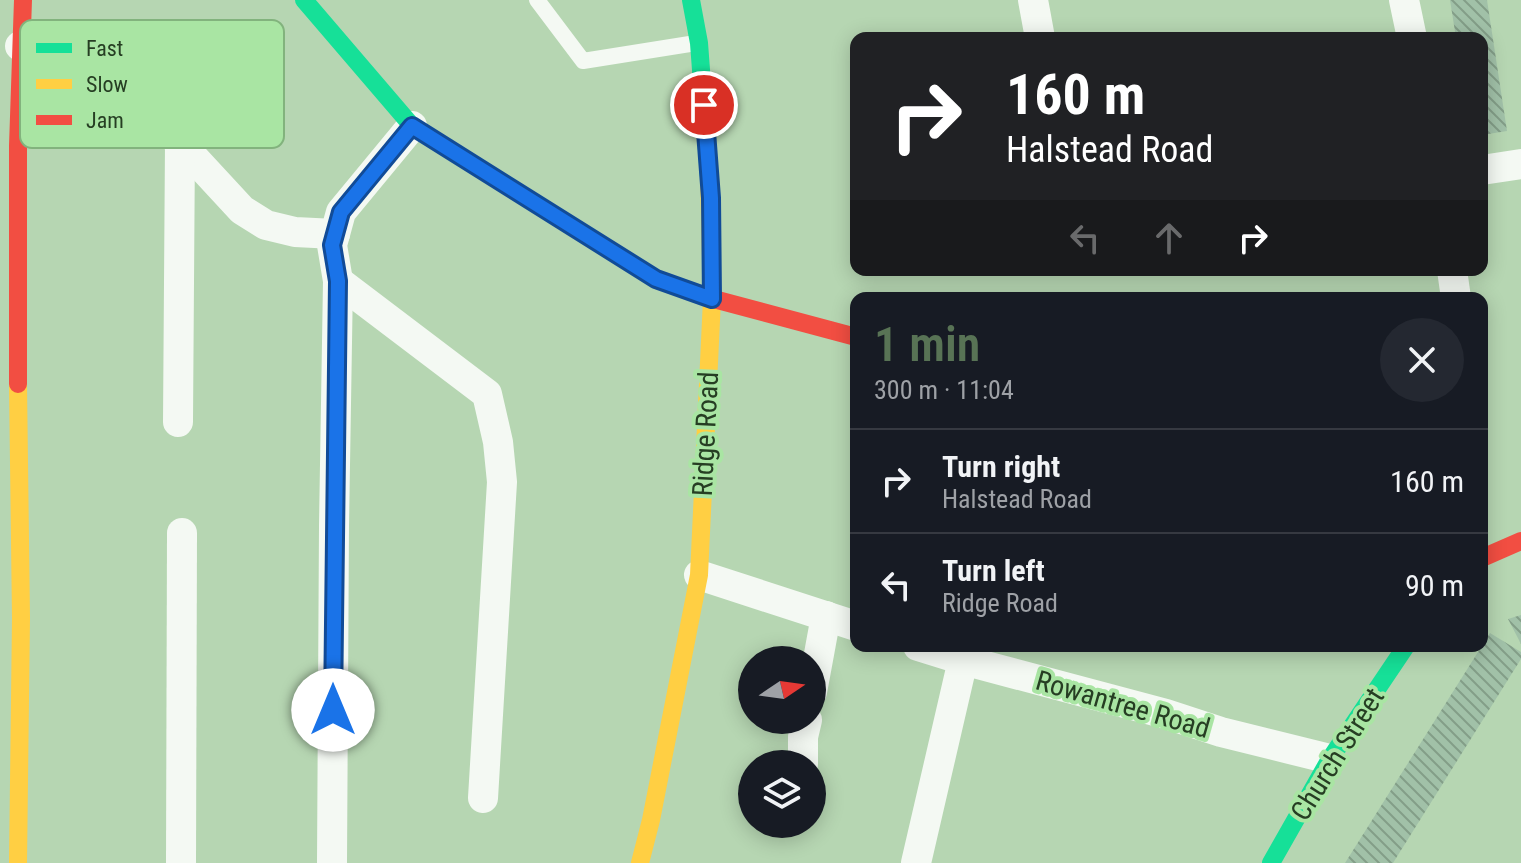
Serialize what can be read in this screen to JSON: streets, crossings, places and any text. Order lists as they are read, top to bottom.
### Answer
{
  "streets": {
    "street": ["Ridge Road", "Rowantree Road", "Church Street"]
  },
  "crossings": [
    ["Rowantree Road", "Church Street"]
  ],
  "legend": ["Fast", "Slow", "Jam"],
  "north": "right",
  "page": {
    "turn": ["160 m", "Halstead Road"],
    "heading": ["1 min", "300 m · 11:04"],
    "list": [
      {
        "name": "Turn right",
        "note": "Halstead Road",
        "value": "160 m"
      },
      {
        "name": "Turn left",
        "note": "Ridge Road",
        "value": "90 m"
      }
    ]
  }
}
